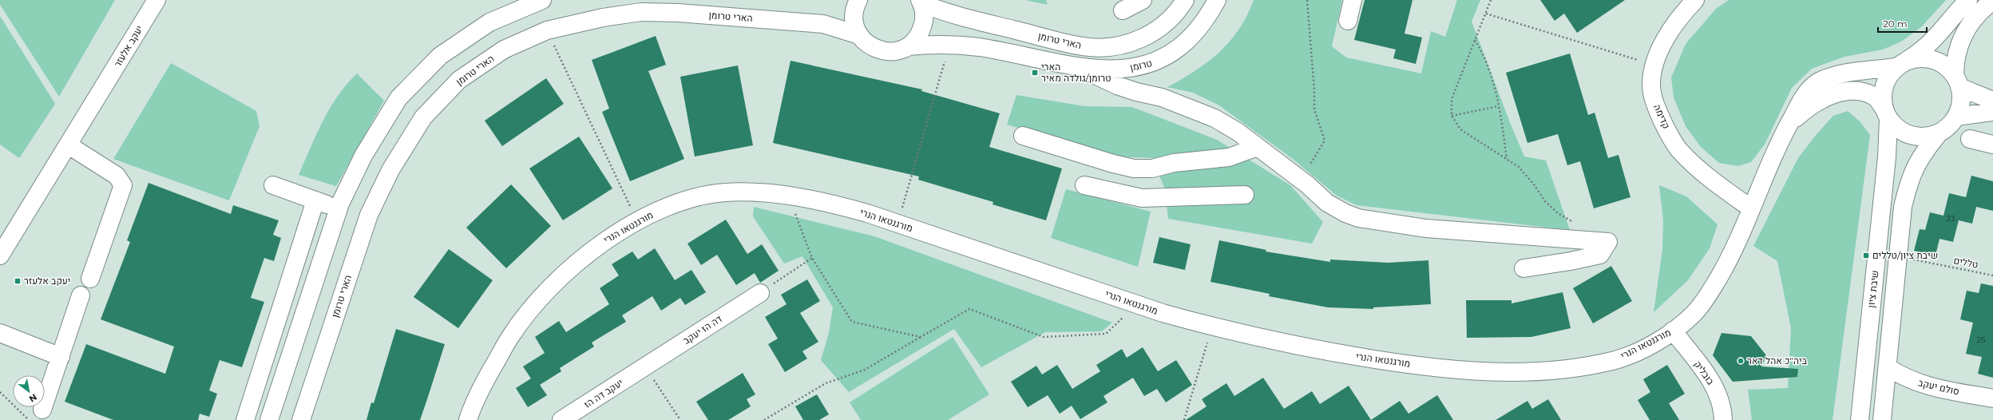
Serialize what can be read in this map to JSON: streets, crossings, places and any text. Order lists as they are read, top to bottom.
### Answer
{
  "streets": {
    "street": [
      "הארי טרומן",
      "יעקב אלעזר",
      "טרומן",
      "קדימה",
      "מורגנטאו הנרי",
      "שיבת ציון",
      "דה הז יעקב",
      "בובליק",
      "סולם יעקב",
      "יעקב דה הז"
    ],
    "path": ["טללים"]
  },
  "crossings": [
    ["קדימה", "מורגנטאו הנרי"],
    ["מורגנטאו הנרי", "בובליק"],
    ["דה הז יעקב", "יעקב דה הז"]
  ],
  "places": {
    "transit": ["הארי טרומן/גולדה מאיר", "שיבת ציון/טללים", "יעקב אלעזר"],
    "other": ["ביה\"כ אהל דאר"]
  },
  "house_numbers": ["23", "25"],
  "scale_bar": "20 m",
  "north": "bottom right"
}
